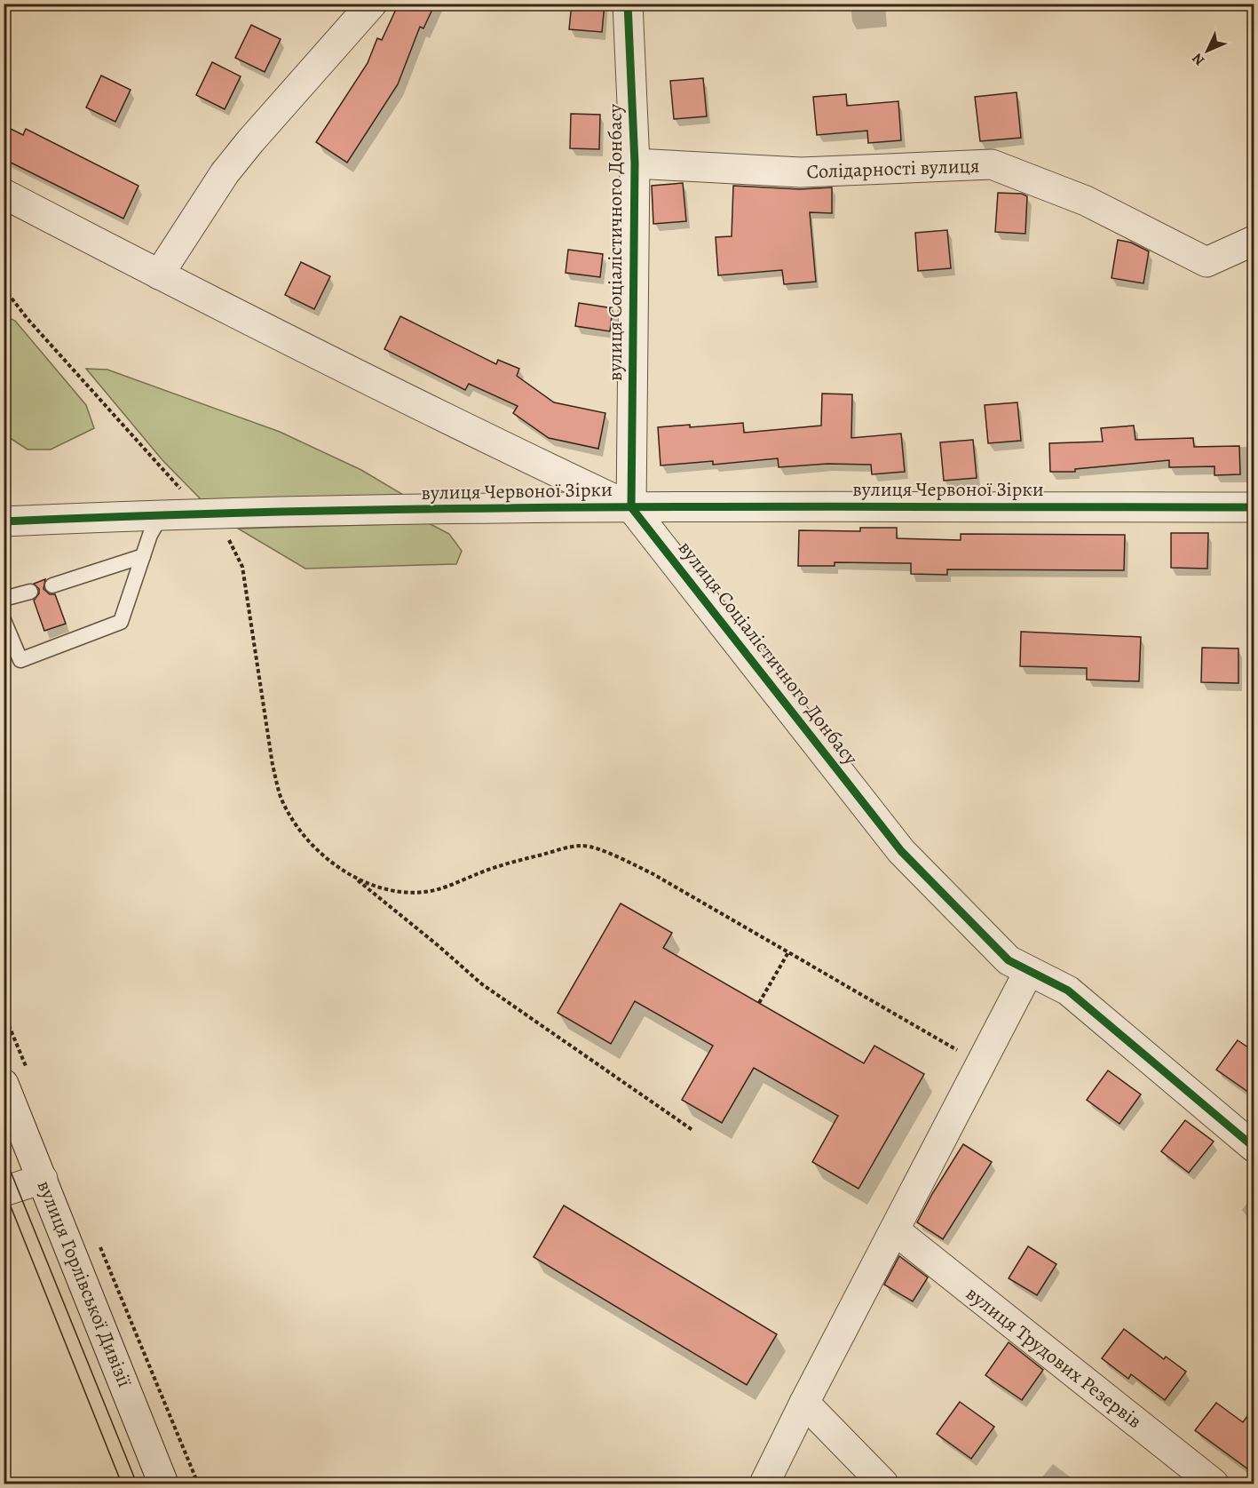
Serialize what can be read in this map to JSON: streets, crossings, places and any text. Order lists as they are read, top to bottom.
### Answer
{
  "streets": {
    "street": [
      "Солідарності вулиця",
      "вулиця Соціалістичного Донбасу",
      "вулиця Червоної Зірки",
      "вулиця Горлівської Дивізії",
      "вулиця Трудових Резервів"
    ]
  },
  "crossings": [
    ["Солідарності вулиця", "вулиця Соціалістичного Донбасу"],
    ["вулиця Соціалістичного Донбасу", "вулиця Червоної Зірки"]
  ],
  "north": "bottom left"
}
